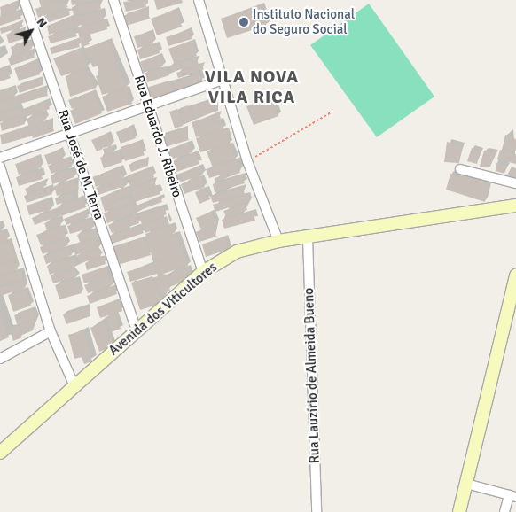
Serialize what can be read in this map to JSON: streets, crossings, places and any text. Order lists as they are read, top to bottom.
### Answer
{
  "streets": {
    "main road": ["Avenida dos Viticultores"],
    "street": ["Rua Eduardo J. Ribeiro", "Rua José de M. Terra", "Rua Lauzírio de Almeida Bueno"]
  },
  "crossings": [
    ["Rua Eduardo J. Ribeiro", "Avenida dos Viticultores"],
    ["Rua José de M. Terra", "Avenida dos Viticultores"],
    ["Avenida dos Viticultores", "Rua Lauzírio de Almeida Bueno"]
  ],
  "districts": ["VILA NOVA VILA RICA"],
  "places": ["Instituto Nacional do Seguro Social"],
  "north": "top right"
}
